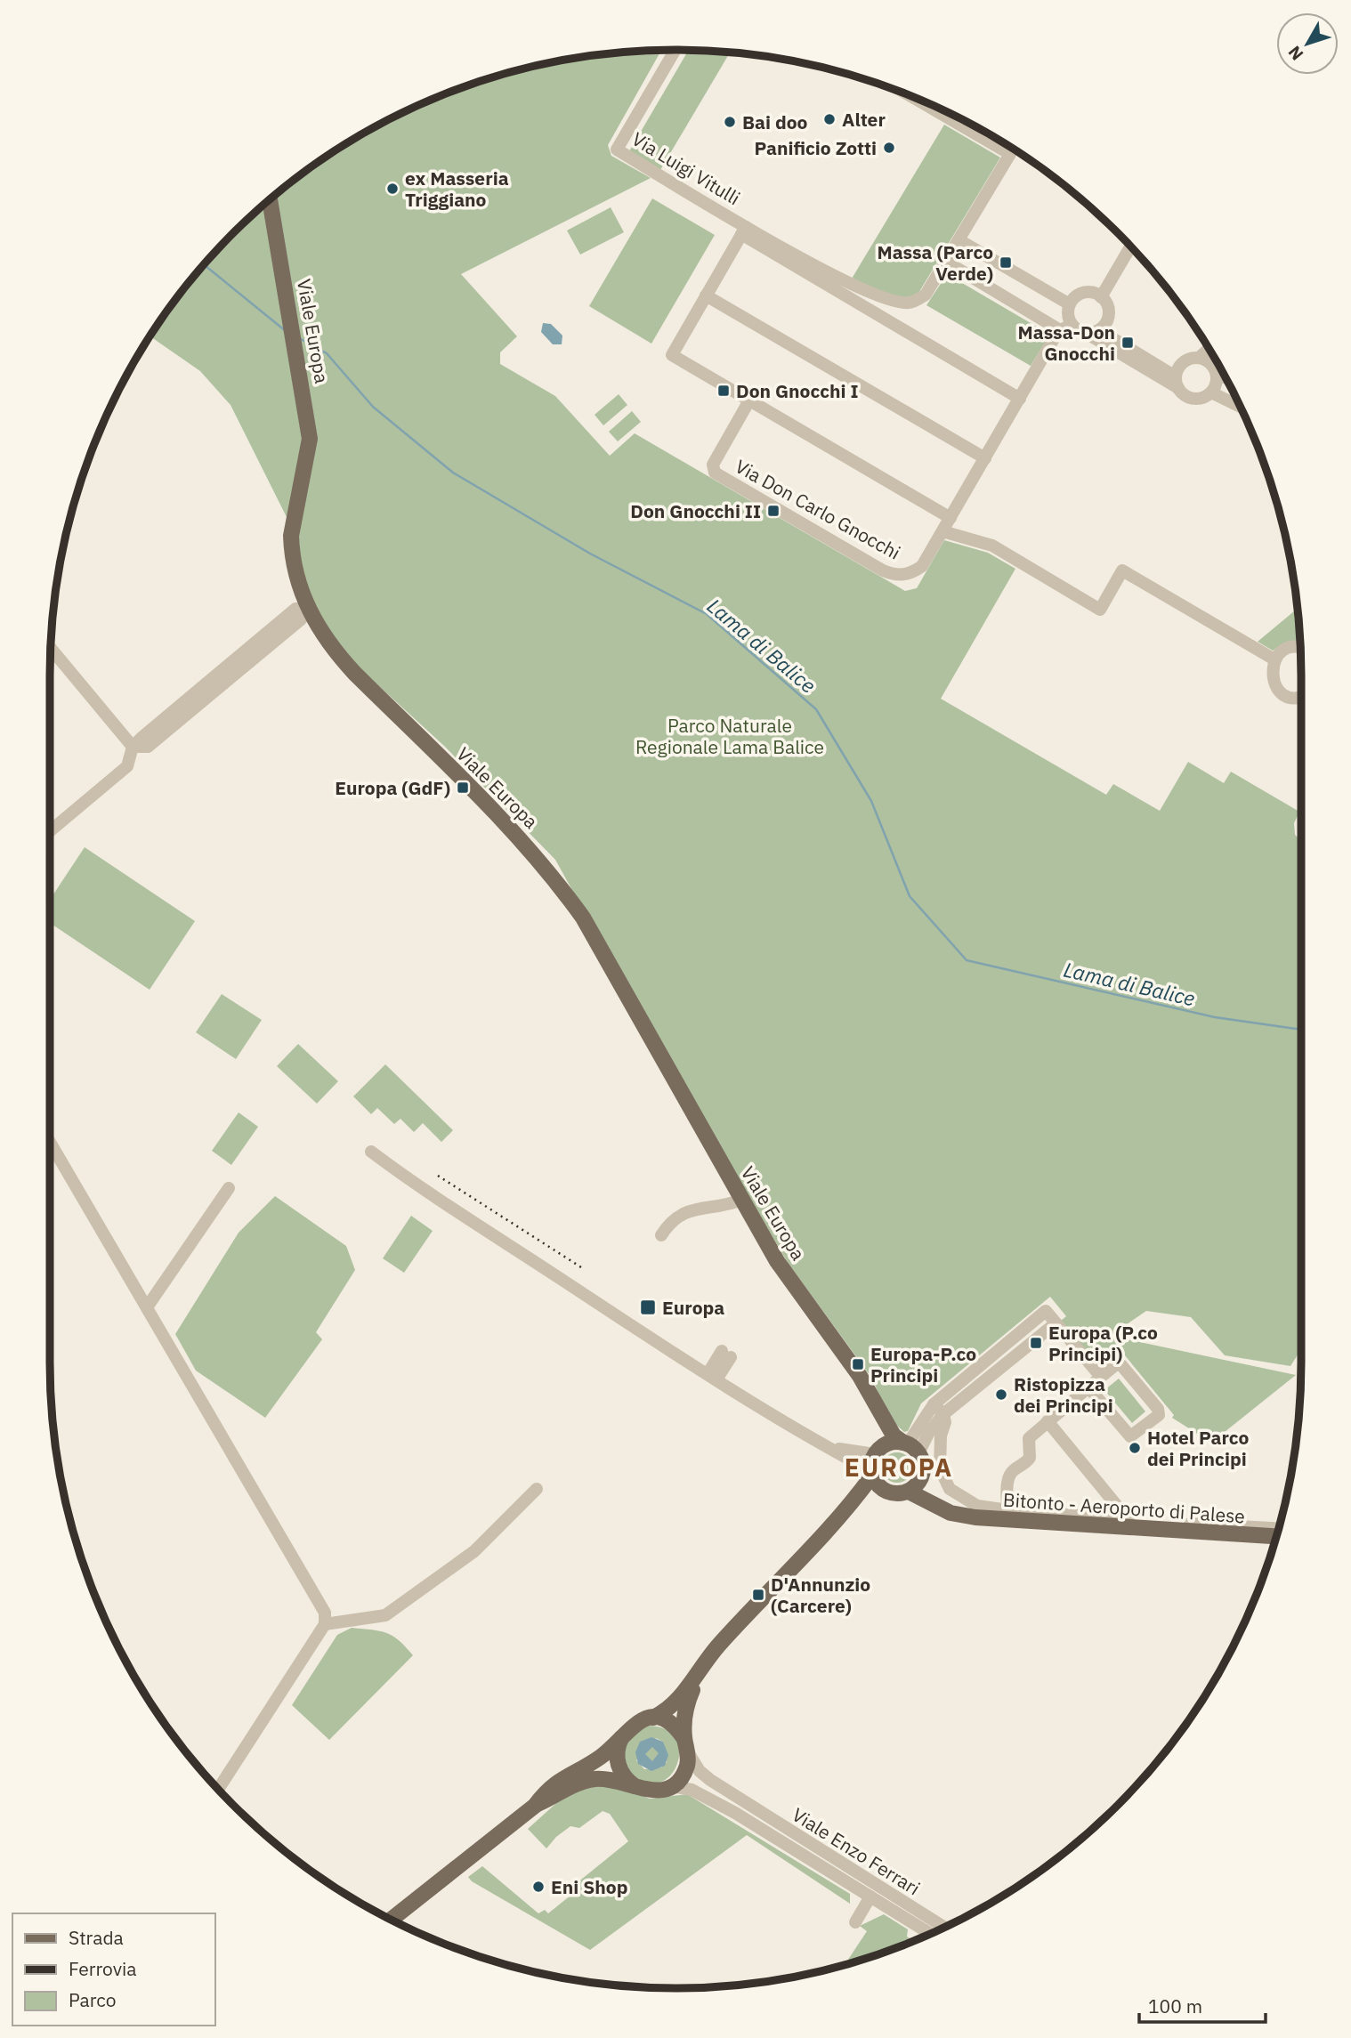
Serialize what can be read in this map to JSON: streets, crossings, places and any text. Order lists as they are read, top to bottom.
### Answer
{
  "streets": {
    "main road": ["Viale Europa", "Bitonto - Aeroporto di Palese"],
    "street": ["Via Luigi Vitulli", "Via Don Carlo Gnocchi", "Viale Enzo Ferrari"]
  },
  "crossings": [
    ["Viale Europa", "Bitonto - Aeroporto di Palese"]
  ],
  "districts": ["EUROPA"],
  "water": ["Lama di Balice"],
  "parks": ["Parco Naturale Regionale Lama Balice"],
  "places": {
    "other": [
      "Alter",
      "Bai doo",
      "Panificio Zotti",
      "ex Masseria Triggiano",
      "Ristopizza dei Principi",
      "Hotel Parco dei Principi",
      "Eni Shop"
    ],
    "transit": [
      "Massa (Parco Verde)",
      "Massa-Don Gnocchi",
      "Don Gnocchi I",
      "Don Gnocchi II",
      "Europa (GdF)",
      "Europa",
      "Europa (P.co Principi)",
      "Europa-P.co Principi",
      "D'Annunzio (Carcere)"
    ]
  },
  "legend": ["Strada", "Ferrovia", "Parco"],
  "scale_bar": "100 m",
  "north": "bottom left"
}
